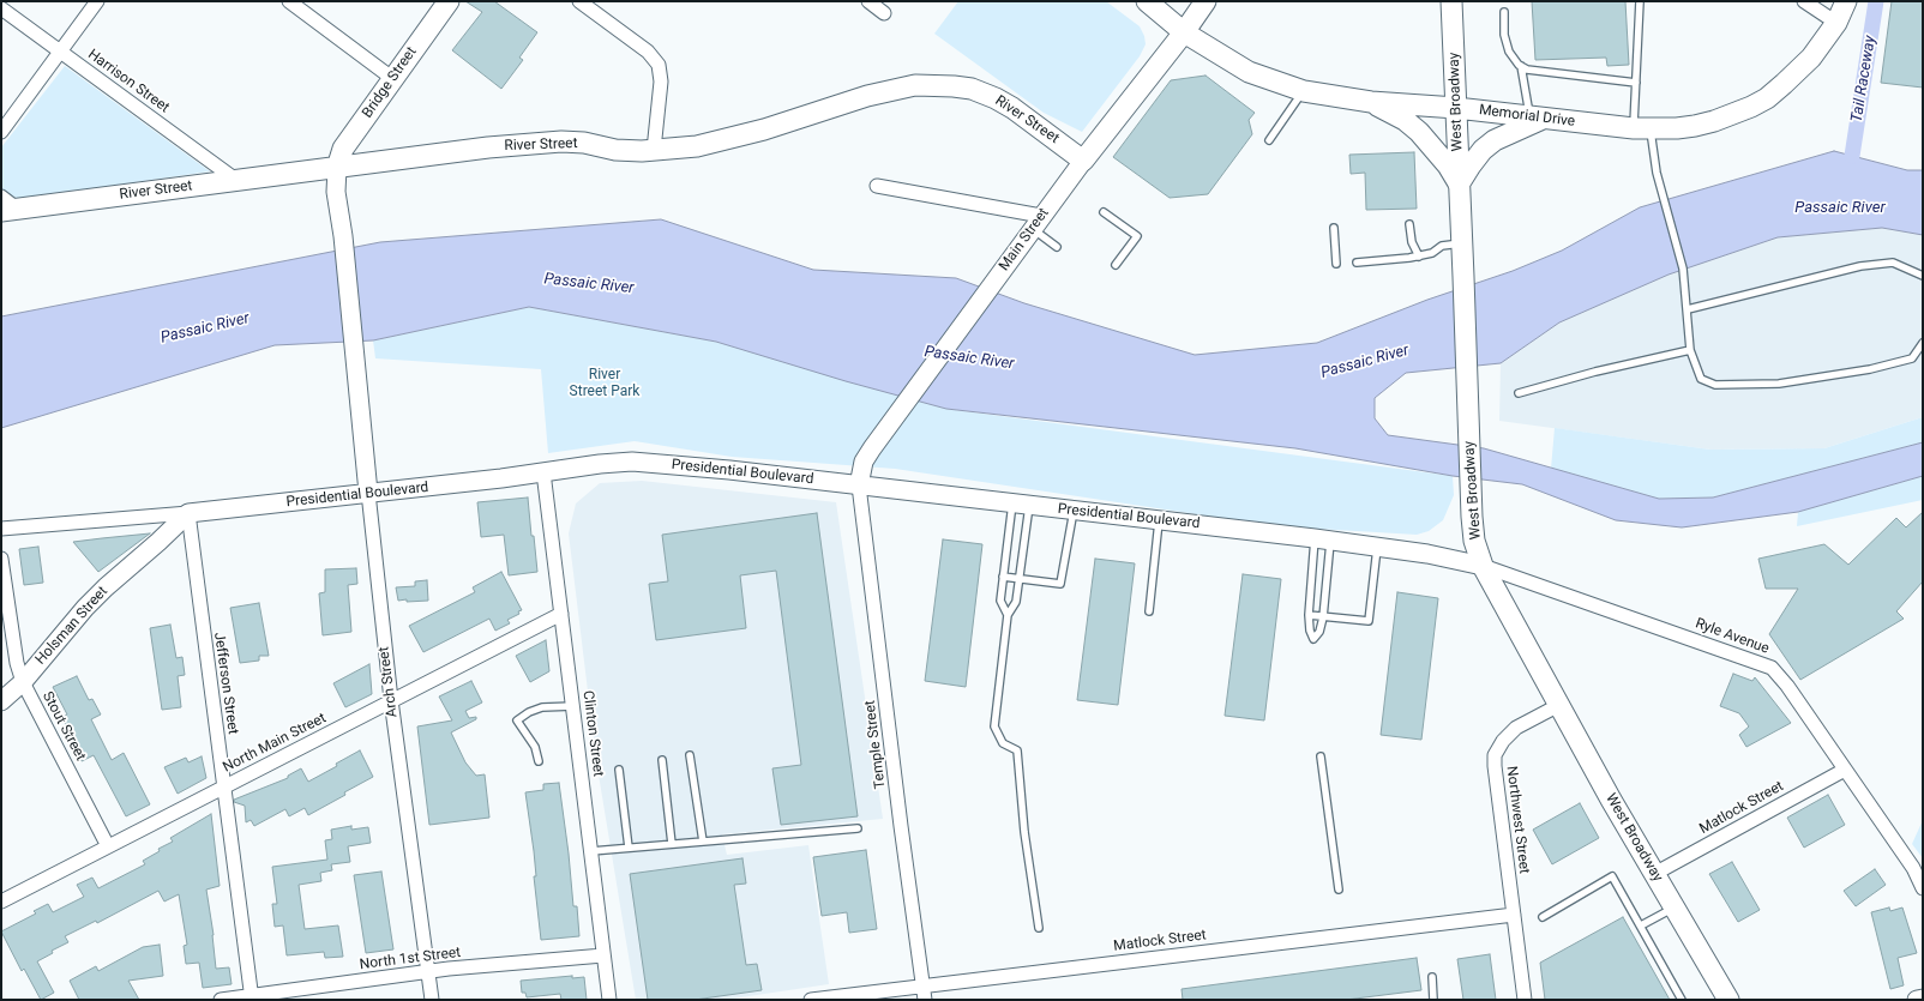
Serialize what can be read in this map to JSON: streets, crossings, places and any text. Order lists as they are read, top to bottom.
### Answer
{
  "streets": {
    "main road": [
      "Bridge Street",
      "West Broadway",
      "Memorial Drive",
      "River Street",
      "Main Street"
    ],
    "street": [
      "Harrison Street",
      "Presidential Boulevard",
      "Holsman Street",
      "Ryle Avenue",
      "Arch Street",
      "Jefferson Street",
      "Stout Street",
      "Clinton Street",
      "North Main Street",
      "Temple Street",
      "Matlock Street",
      "Northwest Street",
      "North 1st Street"
    ]
  },
  "crossings": [
    ["Harrison Street", "River Street"],
    ["Bridge Street", "River Street"],
    ["Bridge Street", "Arch Street"],
    ["West Broadway", "Memorial Drive"],
    ["West Broadway", "Presidential Boulevard"],
    ["West Broadway", "Ryle Avenue"],
    ["West Broadway", "Matlock Street"],
    ["West Broadway", "Northwest Street"],
    ["Memorial Drive", "Main Street"],
    ["River Street", "Main Street"],
    ["River Street", "Arch Street"],
    ["Main Street", "Presidential Boulevard"],
    ["Main Street", "Temple Street"],
    ["Presidential Boulevard", "Holsman Street"],
    ["Presidential Boulevard", "Ryle Avenue"],
    ["Presidential Boulevard", "Arch Street"],
    ["Presidential Boulevard", "Jefferson Street"],
    ["Presidential Boulevard", "Clinton Street"],
    ["Presidential Boulevard", "Temple Street"],
    ["Holsman Street", "Jefferson Street"],
    ["Holsman Street", "Stout Street"],
    ["Ryle Avenue", "Matlock Street"],
    ["Arch Street", "North Main Street"],
    ["Arch Street", "North 1st Street"],
    ["Jefferson Street", "North Main Street"],
    ["Jefferson Street", "North 1st Street"],
    ["Stout Street", "North Main Street"],
    ["Clinton Street", "North Main Street"],
    ["Clinton Street", "North 1st Street"],
    ["Temple Street", "Matlock Street"],
    ["Matlock Street", "Northwest Street"]
  ],
  "water": ["Tail Raceway", "Passaic River"],
  "parks": ["River Street Park"]
}
